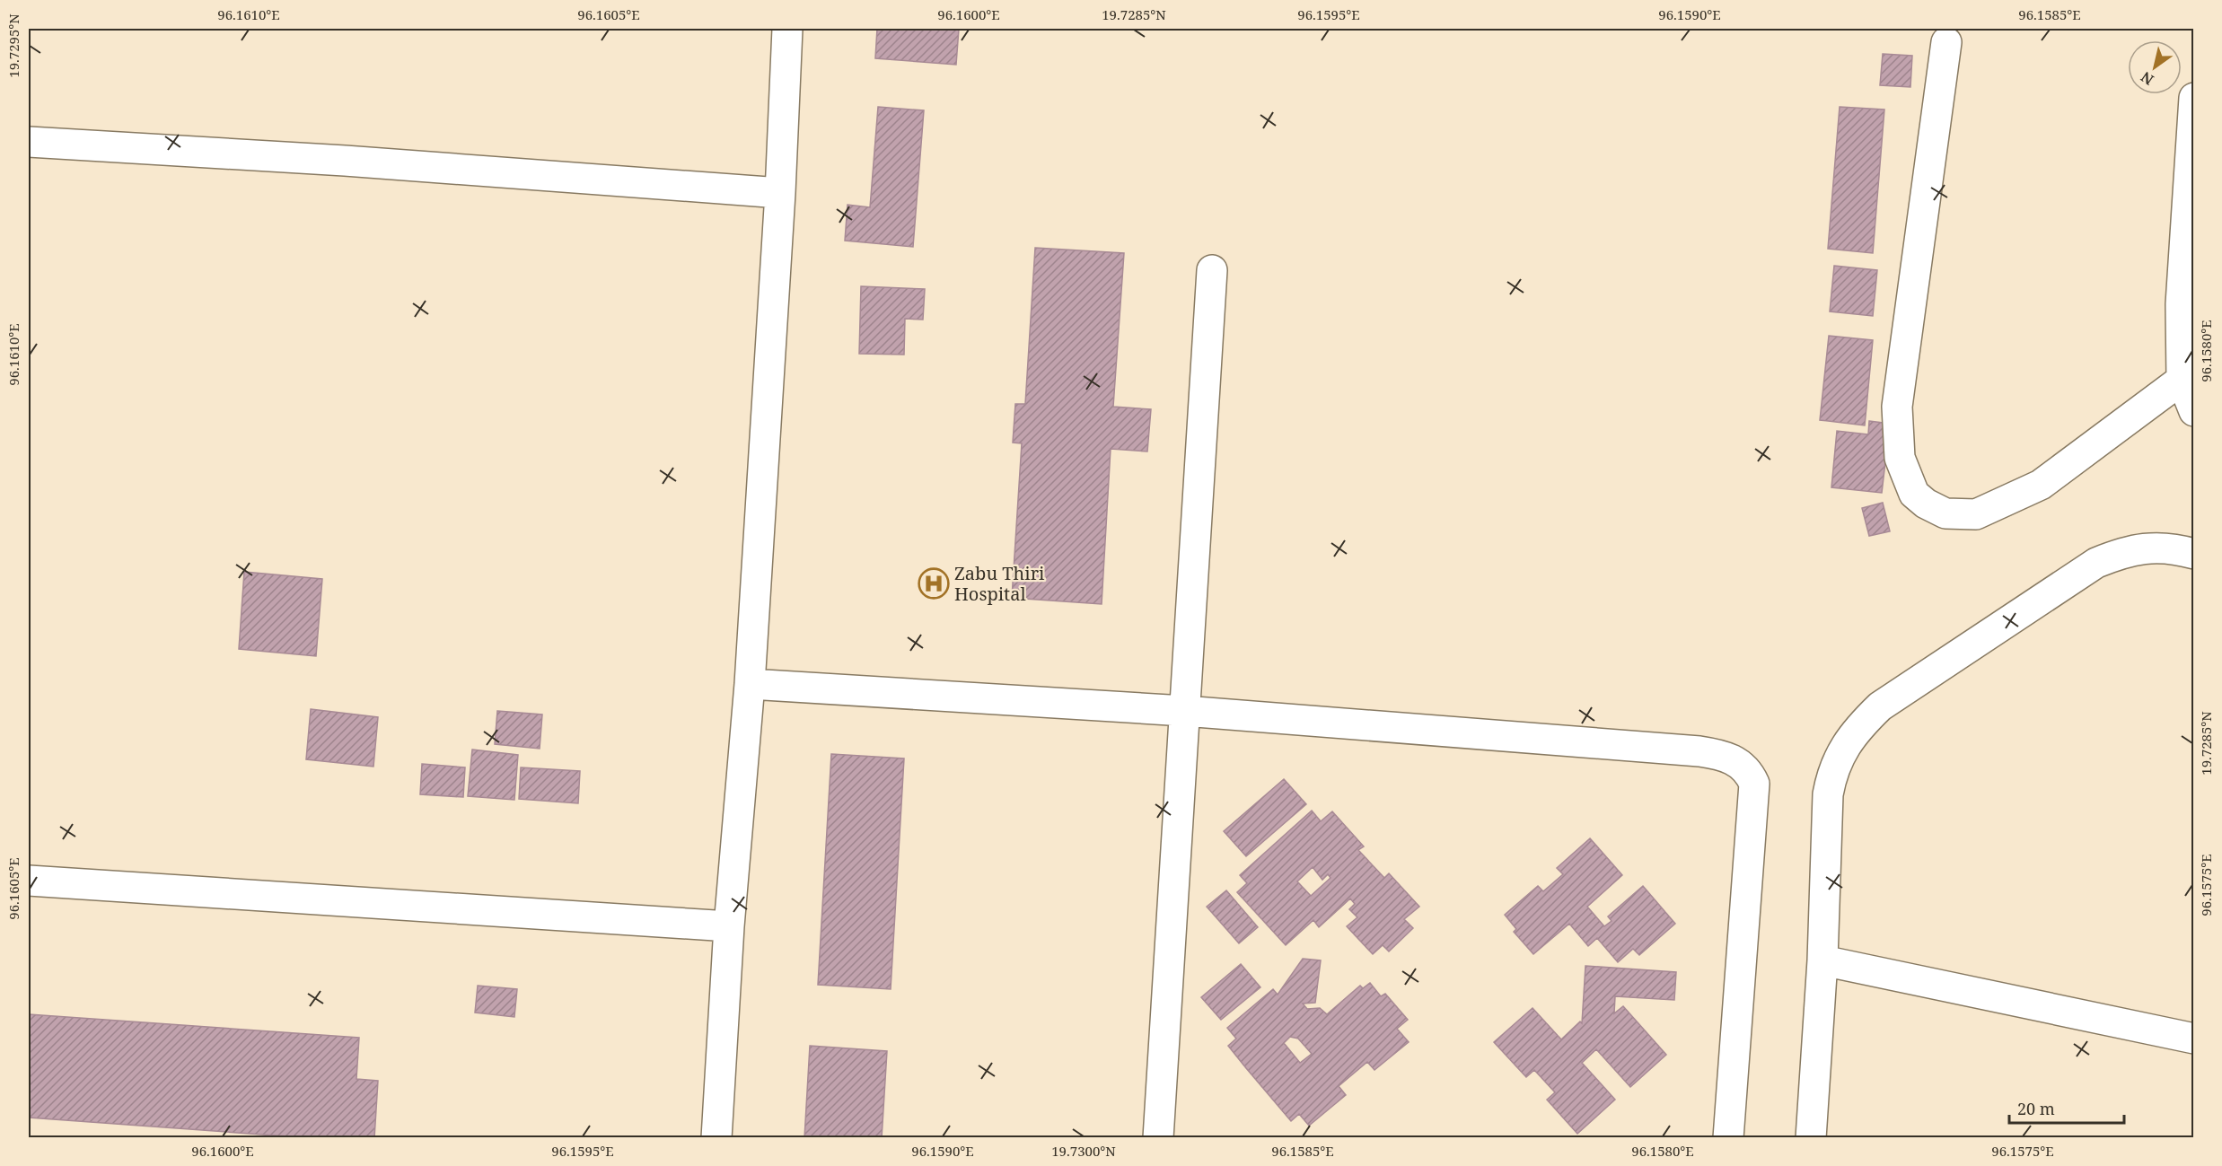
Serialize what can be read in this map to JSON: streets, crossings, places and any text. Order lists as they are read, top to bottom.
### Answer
{
  "places": {
    "hospital": ["Zabu Thiri Hospital"]
  },
  "scale_bar": "20 m",
  "north": "bottom left",
  "coordinates": [
    "96.1610°E",
    "96.1605°E",
    "96.1600°E",
    "19.7285°N",
    "96.1595°E",
    "96.1590°E",
    "96.1585°E",
    "19.7295°N",
    "96.1580°E",
    "96.1575°E",
    "19.7300°N"
  ]
}
